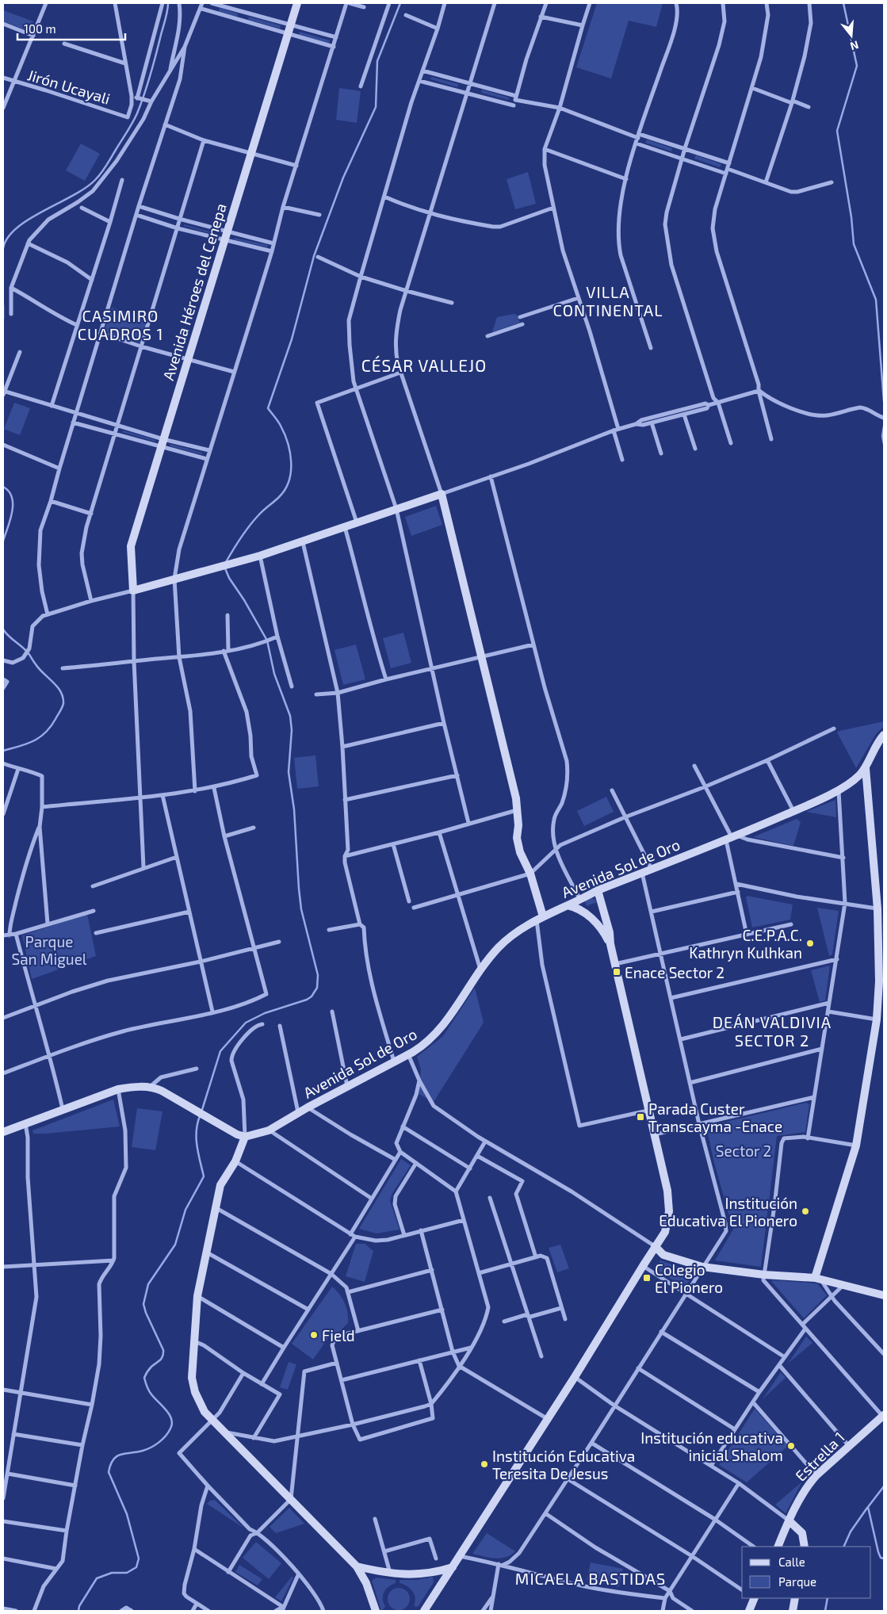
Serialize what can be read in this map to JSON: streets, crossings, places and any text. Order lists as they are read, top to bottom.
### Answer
{
  "streets": {
    "street": [
      "Jirón Ucayali",
      "Avenida Héroes del Cenepa",
      "Avenida Sol de Oro",
      "Estrella 1"
    ]
  },
  "districts": [
    "VILLA CONTINENTAL",
    "CASIMIRO CUADROS 1",
    "CÉSAR VALLEJO",
    "DEÁN VALDIVIA SECTOR 2",
    "MICAELA BASTIDAS"
  ],
  "parks": ["Parque San Miguel", "Sector 2"],
  "places": {
    "other": [
      "C.E.P.A.C. Kathryn Kulhkan",
      "Institución Educativa El Pionero",
      "Field",
      "Institución educativa inicial Shalom",
      "Institución Educativa Teresita De Jesus"
    ],
    "transit": ["Enace Sector 2", "Parada Custer Transcayma -Enace", "Colegio El Pionero"]
  },
  "legend": ["Calle", "Parque"],
  "scale_bar": "100 m",
  "north": "bottom"
}
